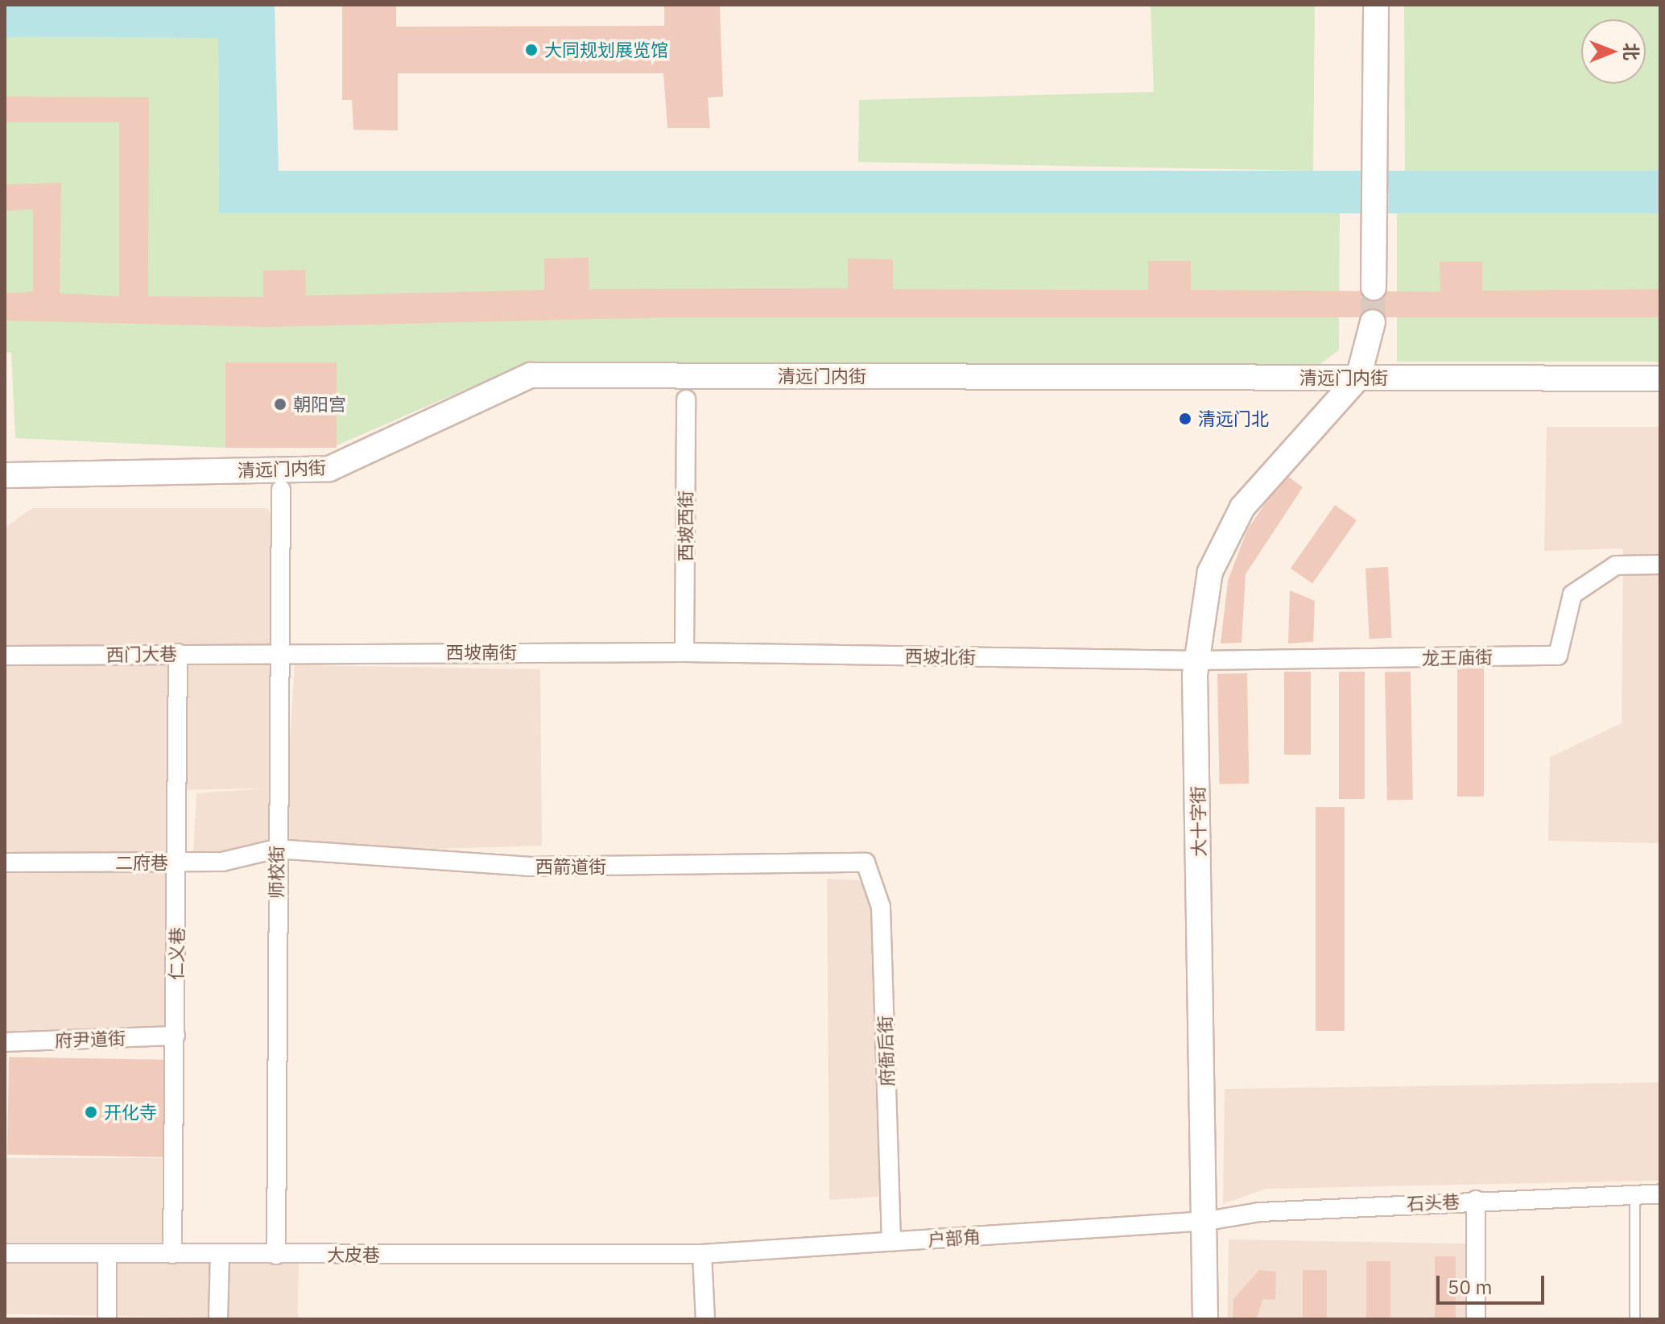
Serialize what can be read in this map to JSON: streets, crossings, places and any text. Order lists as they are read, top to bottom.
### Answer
{
  "streets": {
    "main road": ["清远门内街", "大十字街"],
    "street": [
      "西坡西街",
      "西坡南街",
      "西门大巷",
      "西坡北街",
      "龙王庙街",
      "二府巷",
      "西箭道街",
      "师校街",
      "仁义巷",
      "府尹道街",
      "府衙后街",
      "石头巷",
      "户部角",
      "大皮巷"
    ]
  },
  "crossings": [
    ["清远门内街", "大十字街"],
    ["西坡西街", "西坡南街"],
    ["西坡西街", "西坡北街"],
    ["西坡南街", "西门大巷"],
    ["西坡南街", "西坡北街"],
    ["西坡南街", "师校街"],
    ["西门大巷", "师校街"],
    ["西门大巷", "仁义巷"],
    ["西坡北街", "龙王庙街"],
    ["西坡北街", "大十字街"],
    ["龙王庙街", "大十字街"],
    ["大十字街", "石头巷"],
    ["大十字街", "户部角"],
    ["二府巷", "西箭道街"],
    ["二府巷", "师校街"],
    ["二府巷", "仁义巷"],
    ["西箭道街", "师校街"],
    ["西箭道街", "府衙后街"],
    ["师校街", "大皮巷"],
    ["仁义巷", "府尹道街"],
    ["仁义巷", "大皮巷"],
    ["府衙后街", "户部角"],
    ["石头巷", "户部角"],
    ["户部角", "大皮巷"]
  ],
  "places": [
    "大同规划展览馆",
    "朝阳宫",
    "清远门北",
    "开化寺"
  ],
  "scale_bar": "50 m",
  "north": "right"
}
